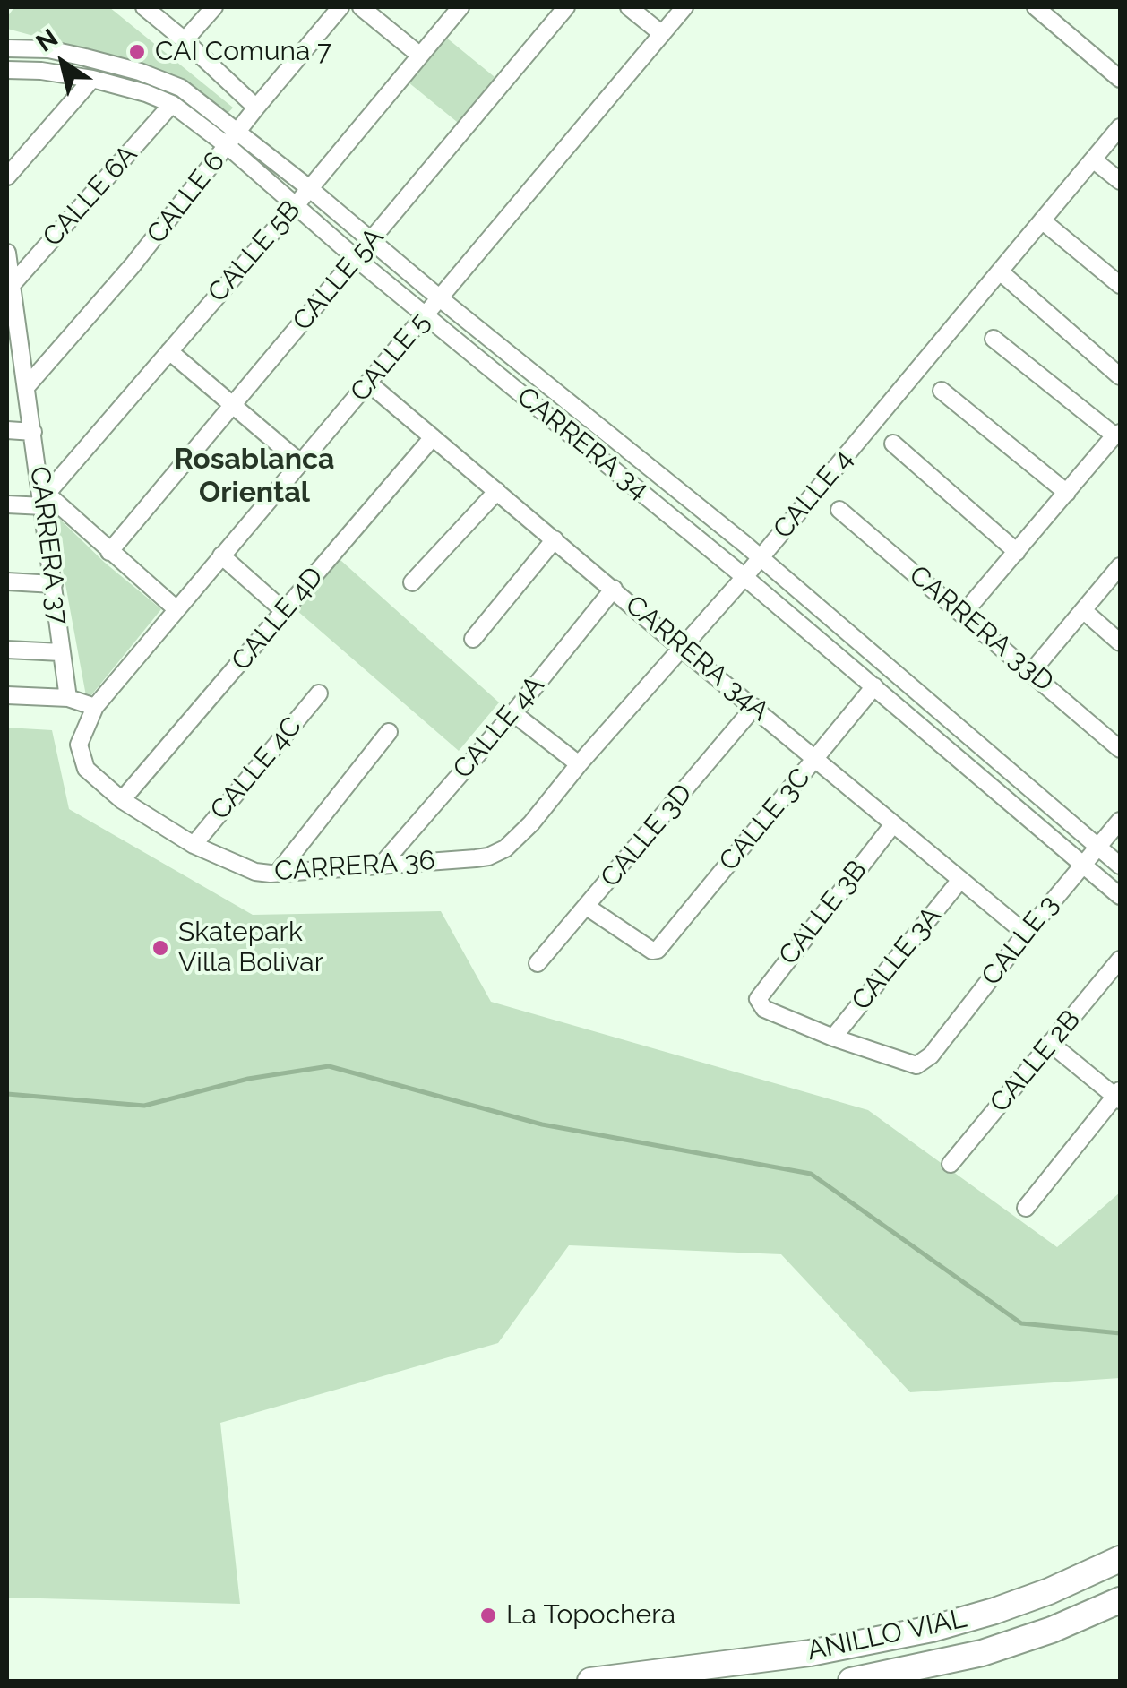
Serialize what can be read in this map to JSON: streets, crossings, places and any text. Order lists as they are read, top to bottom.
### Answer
{
  "streets": {
    "highway": ["ANILLO VIAL"],
    "street": [
      "CALLE 6A",
      "CALLE 6",
      "CALLE 5B",
      "CALLE 5A",
      "CALLE 5",
      "CARRERA 34",
      "CALLE 4",
      "CARRERA 37",
      "CALLE 4D",
      "CARRERA 33D",
      "CARRERA 34A",
      "CALLE 4A",
      "CALLE 4C",
      "CALLE 3C",
      "CALLE 3D",
      "CARRERA 36",
      "CALLE 3B",
      "CALLE 3",
      "CALLE 3A",
      "CALLE 2B"
    ]
  },
  "crossings": [
    ["CALLE 6A", "CARRERA 34"],
    ["CALLE 6A", "CARRERA 37"],
    ["CALLE 6", "CARRERA 34"],
    ["CALLE 6", "CARRERA 37"],
    ["CALLE 5B", "CARRERA 34"],
    ["CALLE 5B", "CARRERA 37"],
    ["CALLE 5A", "CARRERA 34"],
    ["CALLE 5", "CARRERA 34"],
    ["CALLE 5", "CARRERA 34A"],
    ["CARRERA 34", "CALLE 4"],
    ["CARRERA 34", "CALLE 3C"],
    ["CARRERA 34", "CALLE 3"],
    ["CALLE 4", "CARRERA 34A"],
    ["CALLE 4", "CARRERA 36"],
    ["CALLE 4D", "CARRERA 34A"],
    ["CALLE 4D", "CARRERA 36"],
    ["CARRERA 34A", "CALLE 4A"],
    ["CARRERA 34A", "CALLE 3C"],
    ["CARRERA 34A", "CALLE 3D"],
    ["CARRERA 34A", "CALLE 3B"],
    ["CARRERA 34A", "CALLE 3"],
    ["CARRERA 34A", "CALLE 3A"],
    ["CALLE 4A", "CARRERA 36"],
    ["CALLE 4C", "CARRERA 36"],
    ["CALLE 3C", "CALLE 3D"],
    ["CALLE 3B", "CALLE 3"],
    ["CALLE 3B", "CALLE 3A"],
    ["CALLE 3", "CALLE 3A"]
  ],
  "districts": ["Rosablanca Oriental"],
  "places": ["CAI Comuna 7", "Skatepark Villa Bolivar", "La Topochera"],
  "north": "top left"
}
